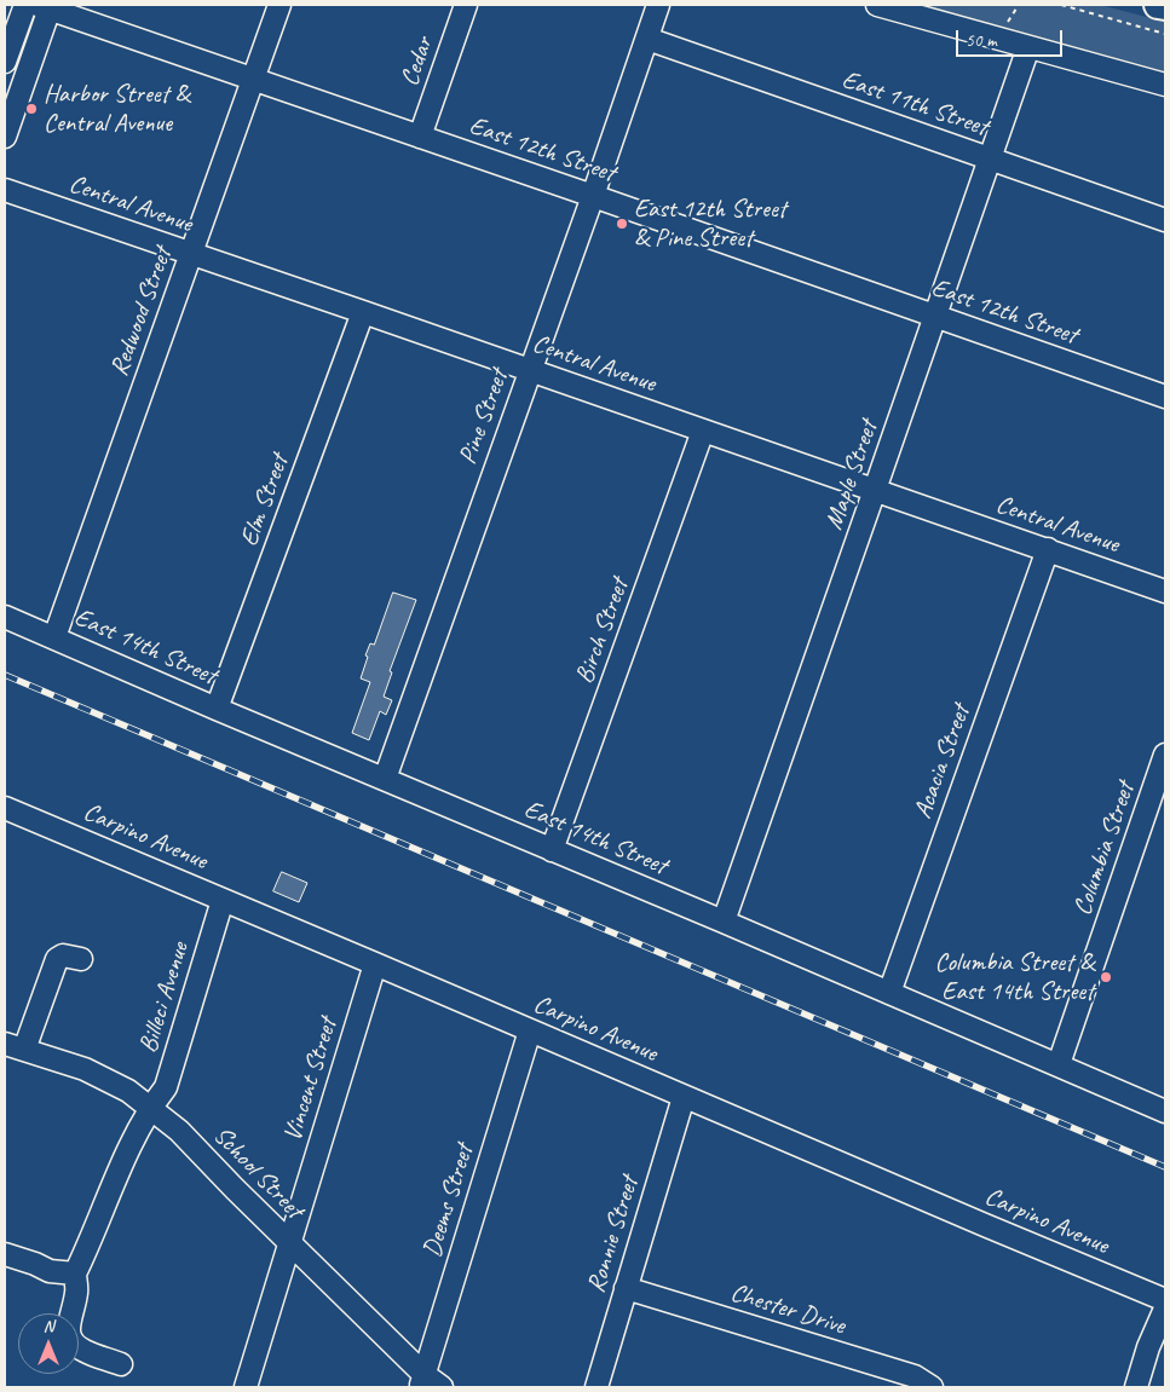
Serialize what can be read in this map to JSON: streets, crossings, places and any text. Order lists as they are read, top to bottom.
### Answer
{
  "streets": {
    "street": [
      "Cedar",
      "East 11th Street",
      "East 12th Street",
      "Central Avenue",
      "Redwood Street",
      "Pine Street",
      "Maple Street",
      "Elm Street",
      "Birch Street",
      "East 14th Street",
      "Acacia Street",
      "Carpino Avenue",
      "Columbia Street",
      "Billeci Avenue",
      "Vincent Street",
      "School Street",
      "Deems Street",
      "Ronnie Street",
      "Chester Drive"
    ]
  },
  "crossings": [
    ["Cedar", "East 12th Street"],
    ["East 11th Street", "Pine Street"],
    ["East 11th Street", "Maple Street"],
    ["East 12th Street", "Redwood Street"],
    ["East 12th Street", "Pine Street"],
    ["East 12th Street", "Maple Street"],
    ["Central Avenue", "Redwood Street"],
    ["Central Avenue", "Pine Street"],
    ["Central Avenue", "Maple Street"],
    ["Central Avenue", "Elm Street"],
    ["Central Avenue", "Birch Street"],
    ["Central Avenue", "Acacia Street"],
    ["Redwood Street", "East 14th Street"],
    ["Pine Street", "East 14th Street"],
    ["Maple Street", "East 14th Street"],
    ["Elm Street", "East 14th Street"],
    ["Birch Street", "East 14th Street"],
    ["East 14th Street", "Acacia Street"],
    ["East 14th Street", "Columbia Street"],
    ["Carpino Avenue", "Billeci Avenue"],
    ["Carpino Avenue", "Vincent Street"],
    ["Carpino Avenue", "Deems Street"],
    ["Carpino Avenue", "Ronnie Street"],
    ["Billeci Avenue", "School Street"],
    ["Vincent Street", "School Street"],
    ["School Street", "Deems Street"],
    ["Ronnie Street", "Chester Drive"]
  ],
  "places": ["Harbor Street & Central Avenue", "East 12th Street & Pine Street", "Columbia Street & East 14th Street"],
  "scale_bar": "50 m",
  "north": "top"
}
